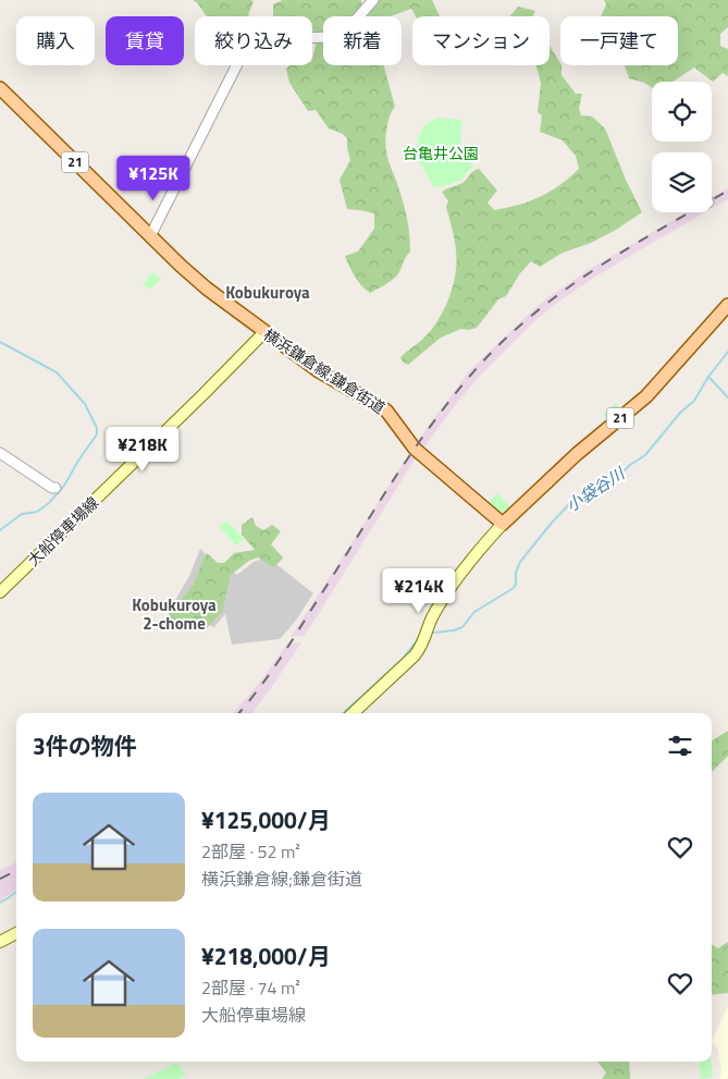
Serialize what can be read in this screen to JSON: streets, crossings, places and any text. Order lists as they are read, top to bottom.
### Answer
{
  "streets": {
    "main road": ["21", "横浜鎌倉線;鎌倉街道", "大船停車場線"]
  },
  "crossings": [
    ["21", "横浜鎌倉線;鎌倉街道"],
    ["横浜鎌倉線;鎌倉街道", "大船停車場線"]
  ],
  "districts": ["Kobukuroya", "Kobukuroya 2-chome"],
  "water": ["小袋谷川"],
  "parks": ["台亀井公園"],
  "page": {
    "chip": [
      "購入",
      "賃貸",
      "絞り込み",
      "新着",
      "マンション",
      "一戸建て"
    ],
    "price": ["¥125K", "¥218K", "¥214K"],
    "heading": "3件の物件",
    "list": [
      {
        "name": "¥125,000/月",
        "note": "2部屋 · 52 m² · 横浜鎌倉線;鎌倉街道"
      },
      {
        "name": "¥218,000/月",
        "note": "2部屋 · 74 m² · 大船停車場線"
      }
    ]
  }
}
